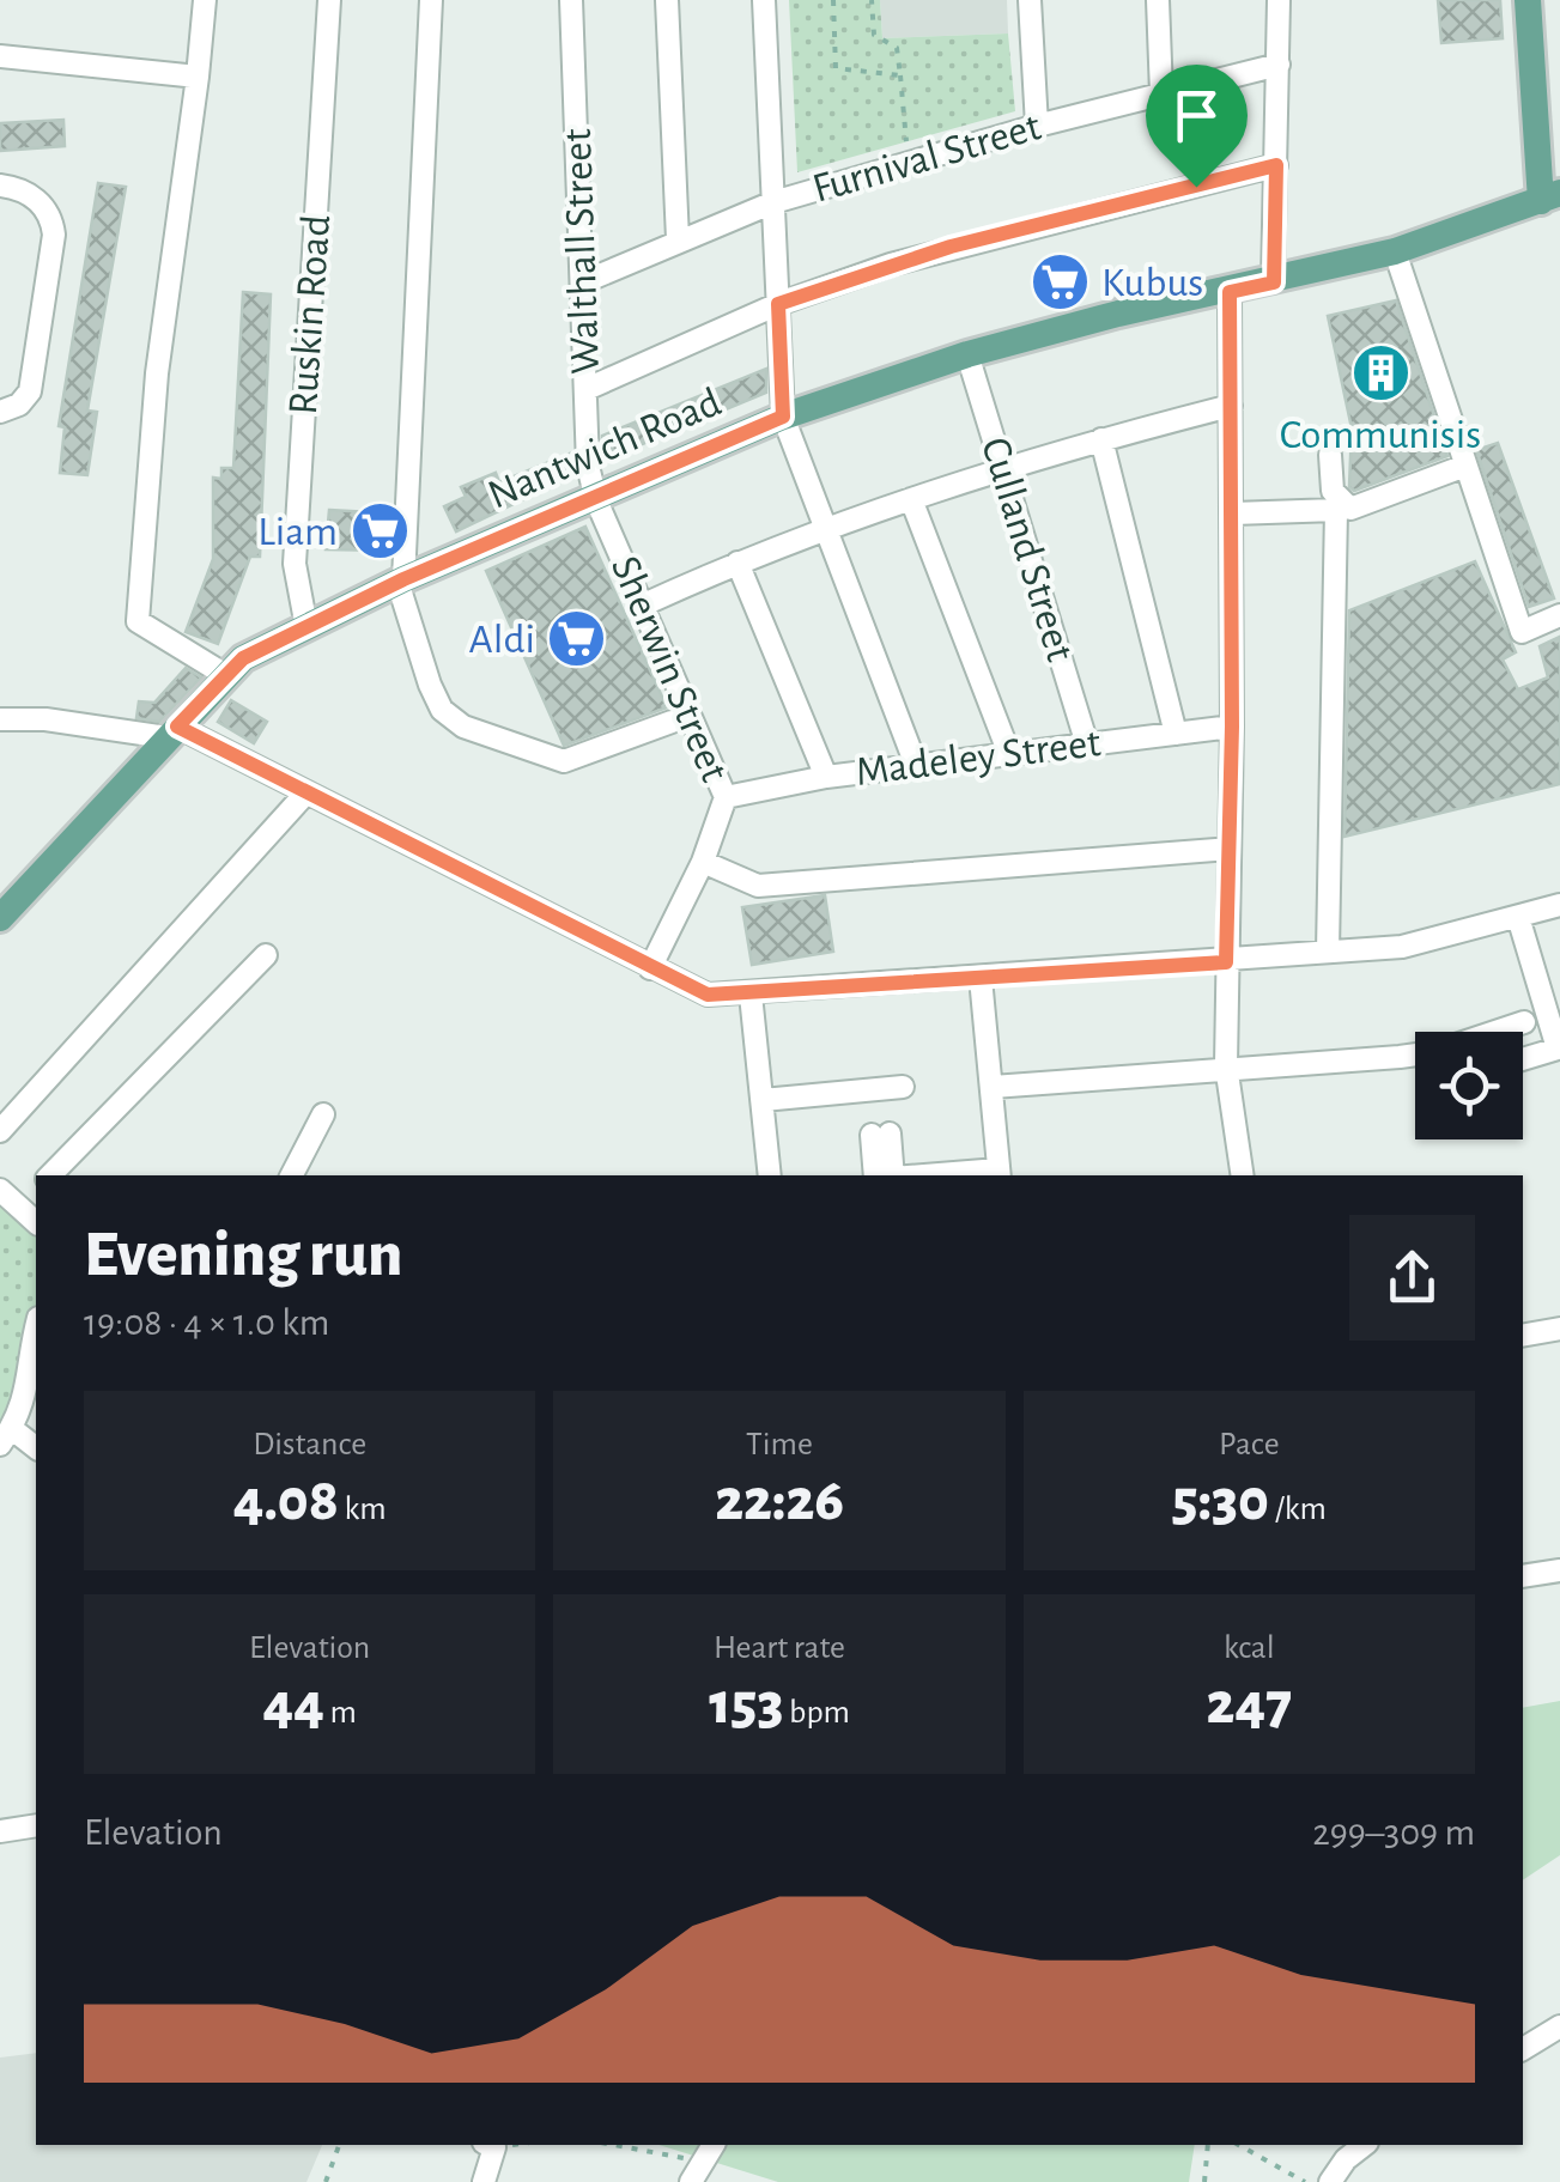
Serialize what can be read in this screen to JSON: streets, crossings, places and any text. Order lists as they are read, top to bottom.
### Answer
{
  "streets": {
    "main road": ["Nantwich Road"],
    "street": [
      "Furnival Street",
      "Walthall Street",
      "Ruskin Road",
      "Culland Street",
      "Sherwin Street",
      "Madeley Street"
    ]
  },
  "crossings": [
    ["Furnival Street", "Walthall Street"],
    ["Walthall Street", "Nantwich Road"],
    ["Walthall Street", "Sherwin Street"],
    ["Ruskin Road", "Nantwich Road"],
    ["Nantwich Road", "Culland Street"],
    ["Nantwich Road", "Sherwin Street"],
    ["Culland Street", "Madeley Street"],
    ["Sherwin Street", "Madeley Street"]
  ],
  "places": {
    "supermarket": ["Kubus", "Liam", "Aldi"],
    "building": ["Communisis"]
  },
  "page": {
    "heading": ["Evening run", "19:08 · 4 × 1.0 km"],
    "stats": [
      ["Distance", "4.08 km"],
      ["Time", "22:26"],
      ["Pace", "5:30 /km"],
      ["Elevation", "44 m"],
      ["Heart rate", "153 bpm"],
      ["kcal", "247"]
    ],
    "chart": ["Elevation", "299–309 m"]
  }
}
